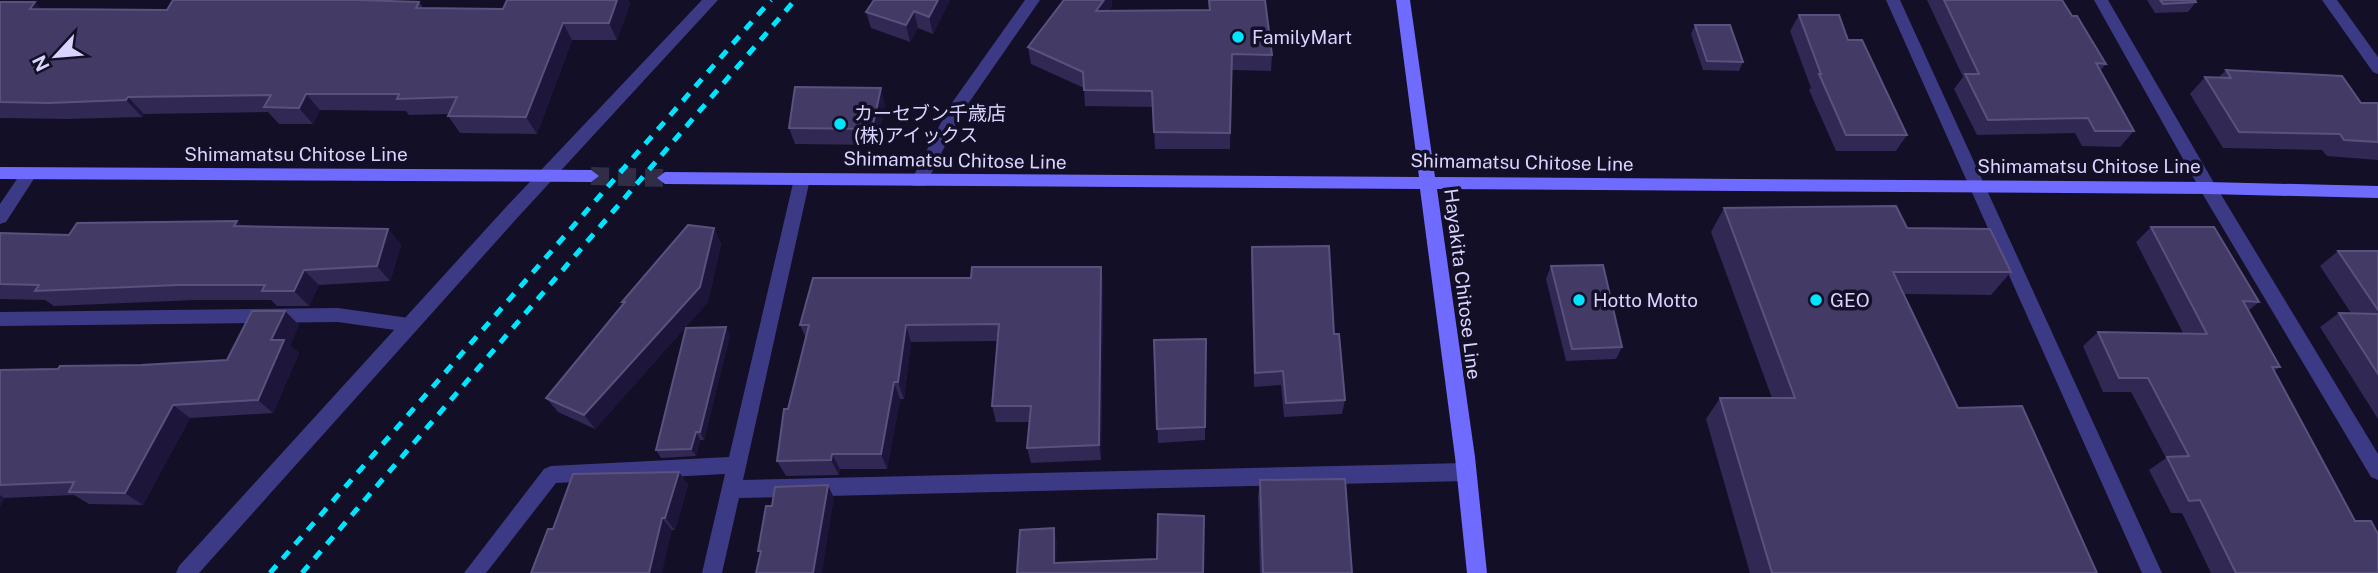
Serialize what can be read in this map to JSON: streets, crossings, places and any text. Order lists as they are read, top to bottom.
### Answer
{
  "streets": {
    "main road": ["Shimamatsu Chitose Line", "Hayakita Chitose Line"]
  },
  "crossings": [
    ["Shimamatsu Chitose Line", "Hayakita Chitose Line"]
  ],
  "places": [
    "FamilyMart",
    "カーセブン千歳店 (株)アイックス",
    "Hotto Motto",
    "GEO"
  ],
  "north": "bottom left"
}
